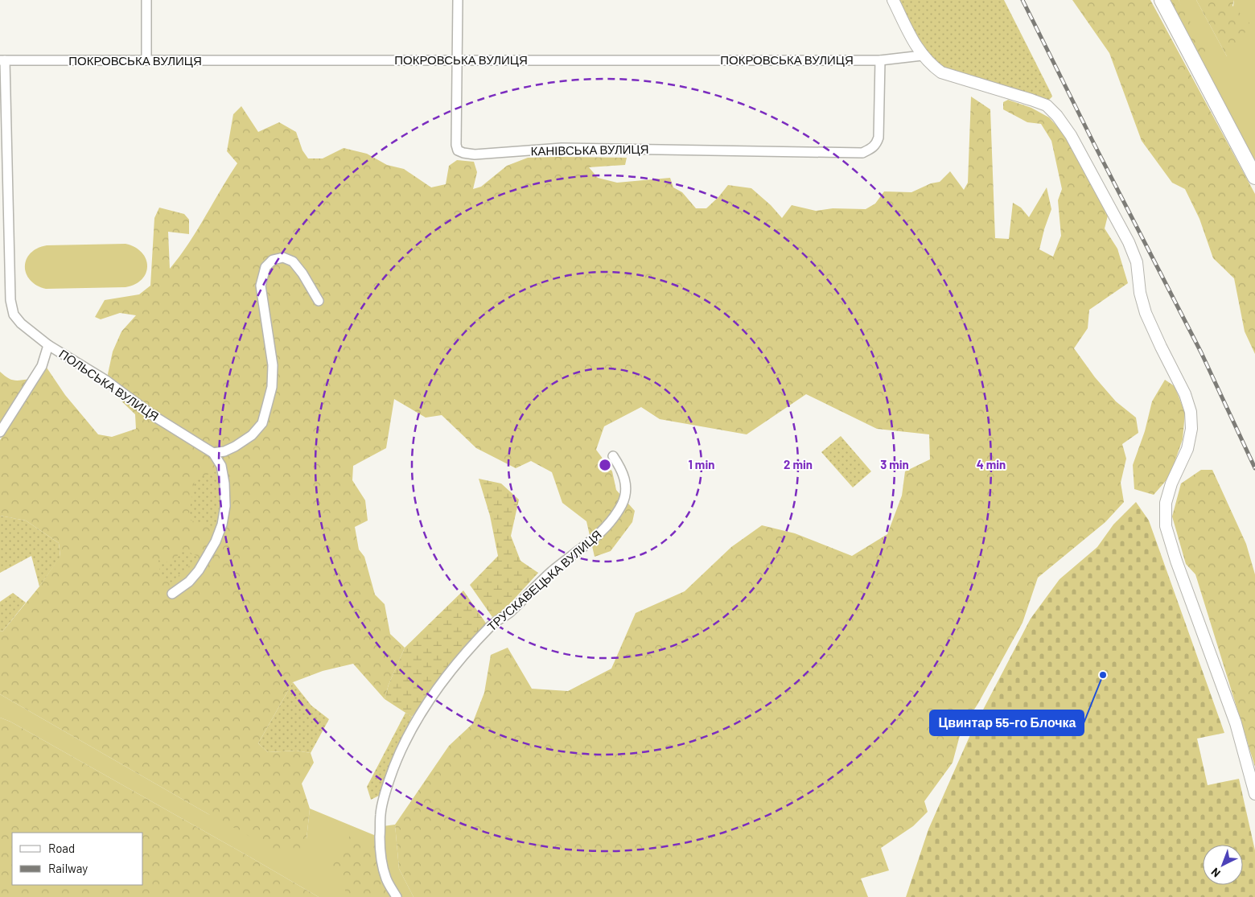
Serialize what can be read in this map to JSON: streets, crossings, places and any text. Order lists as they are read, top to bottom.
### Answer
{
  "streets": {
    "street": [
      "ПОКРОВСЬКА ВУЛИЦЯ",
      "КАНІВСЬКА ВУЛИЦЯ",
      "ПОЛЬСЬКА ВУЛИЦЯ",
      "ТРУСКАВЕЦЬКА ВУЛИЦЯ"
    ]
  },
  "crossings": [
    ["ПОКРОВСЬКА ВУЛИЦЯ", "КАНІВСЬКА ВУЛИЦЯ"]
  ],
  "places": ["Цвинтар 55-го Блочка"],
  "legend": ["Road", "Railway"],
  "north": "bottom left",
  "rings": [
    "1 min",
    "2 min",
    "3 min",
    "4 min"
  ]
}
